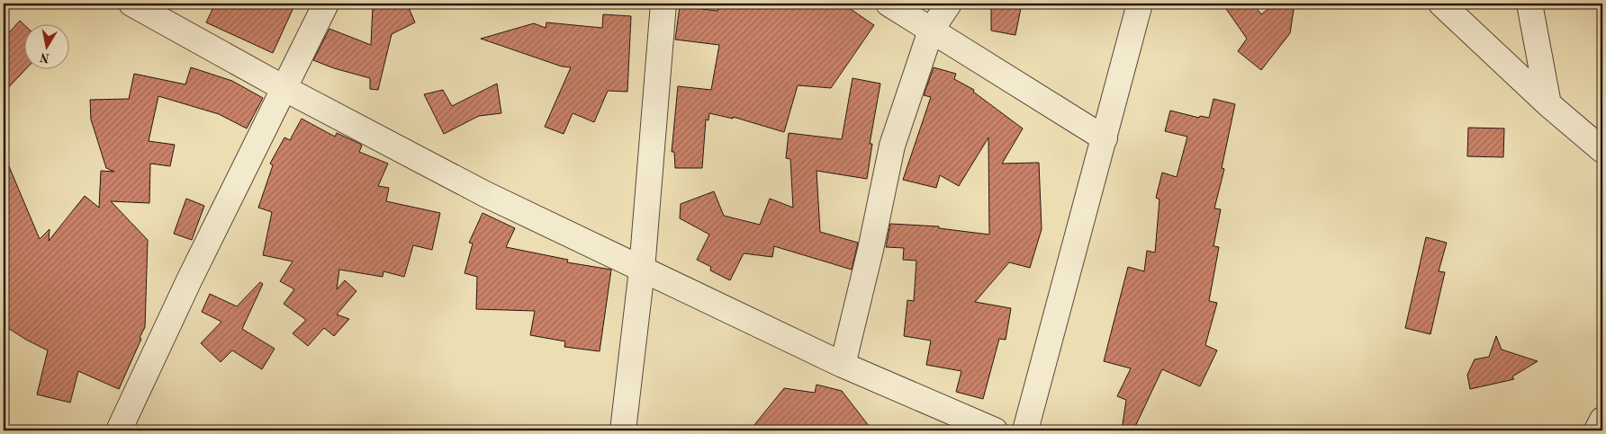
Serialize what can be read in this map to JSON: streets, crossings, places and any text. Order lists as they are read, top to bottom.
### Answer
{
  "north": "bottom"
}
